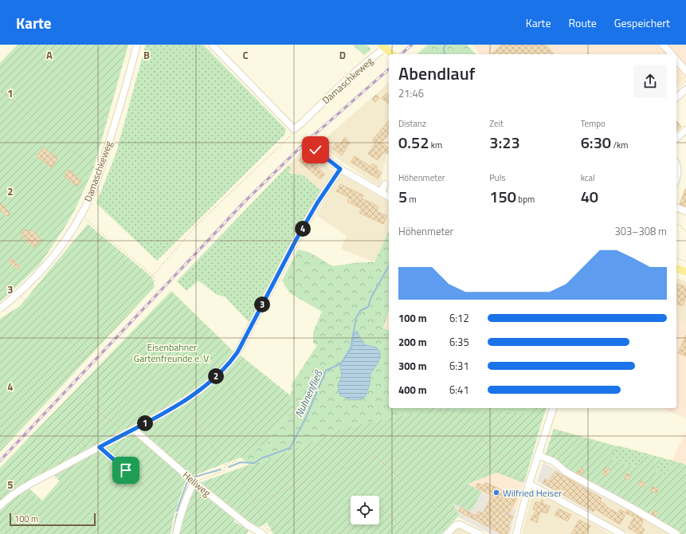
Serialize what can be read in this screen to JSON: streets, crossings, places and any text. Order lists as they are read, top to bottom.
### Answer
{
  "streets": {
    "street": ["Damaschkeweg", "Hellweg"]
  },
  "water": ["Nuhnenfließ"],
  "parks": ["Eisenbahner Gartenfreunde e. V."],
  "places": ["Wilfried Heiser"],
  "scale_bar": "100 m",
  "page": {
    "header": "Karte",
    "nav": ["Karte", "Route", "Gespeichert"],
    "heading": ["Abendlauf", "21:46"],
    "stats": [
      ["Distanz", "0.52 km"],
      ["Zeit", "3:23"],
      ["Tempo", "6:30 /km"],
      ["Höhenmeter", "5 m"],
      ["Puls", "150 bpm"],
      ["kcal", "40"]
    ],
    "chart": ["Höhenmeter", "303–308 m"],
    "pins": [
      "4",
      "3",
      "2",
      "1"
    ],
    "list": [
      {
        "name": "100 m",
        "note": "6:12"
      },
      {
        "name": "200 m",
        "note": "6:35"
      },
      {
        "name": "300 m",
        "note": "6:31"
      },
      {
        "name": "400 m",
        "note": "6:41"
      }
    ],
    "scale": "100 m"
  },
  "grid": {
    "columns": [
      "A",
      "B",
      "C",
      "D"
    ],
    "rows": [
      "1",
      "2",
      "3",
      "4",
      "5"
    ]
  }
}
